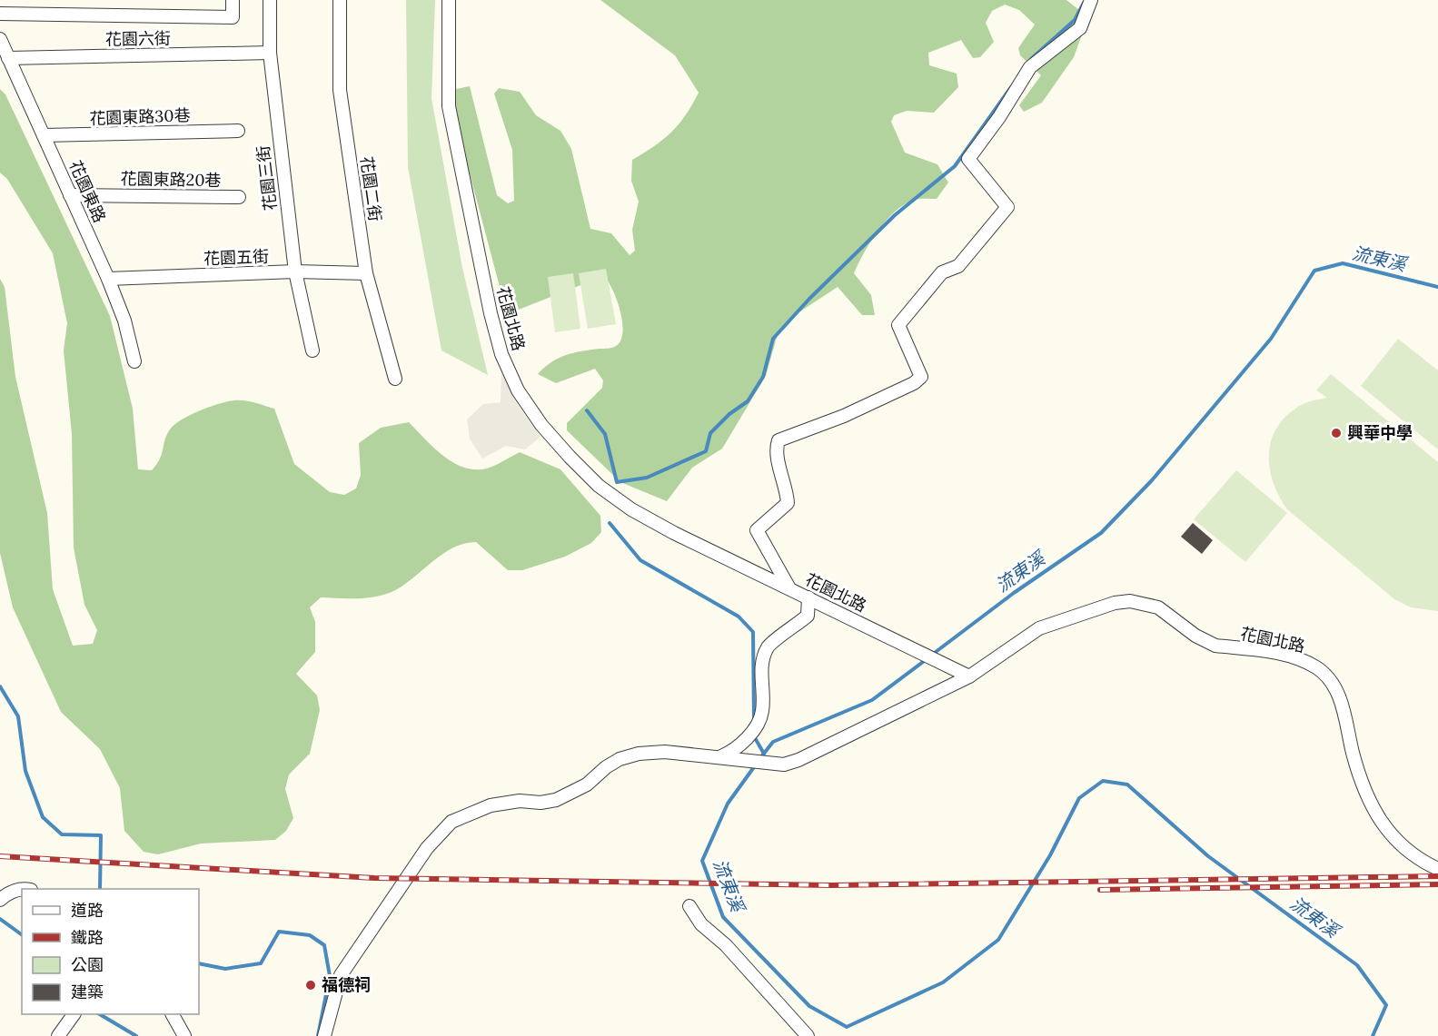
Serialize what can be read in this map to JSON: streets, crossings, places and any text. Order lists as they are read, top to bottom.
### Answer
{
  "streets": {
    "street": [
      "花園六街",
      "花園東路30巷",
      "花園三街",
      "花園東路20巷",
      "花園二街",
      "花園東路",
      "花園五街",
      "花園北路"
    ]
  },
  "crossings": [
    ["花園六街", "花園三街"],
    ["花園六街", "花園東路"],
    ["花園東路30巷", "花園東路"],
    ["花園三街", "花園五街"],
    ["花園東路20巷", "花園東路"],
    ["花園二街", "花園五街"],
    ["花園東路", "花園五街"]
  ],
  "water": ["流東溪"],
  "places": ["興華中學", "福德祠"],
  "legend": [
    "道路",
    "鐵路",
    "公園",
    "建築"
  ]
}
